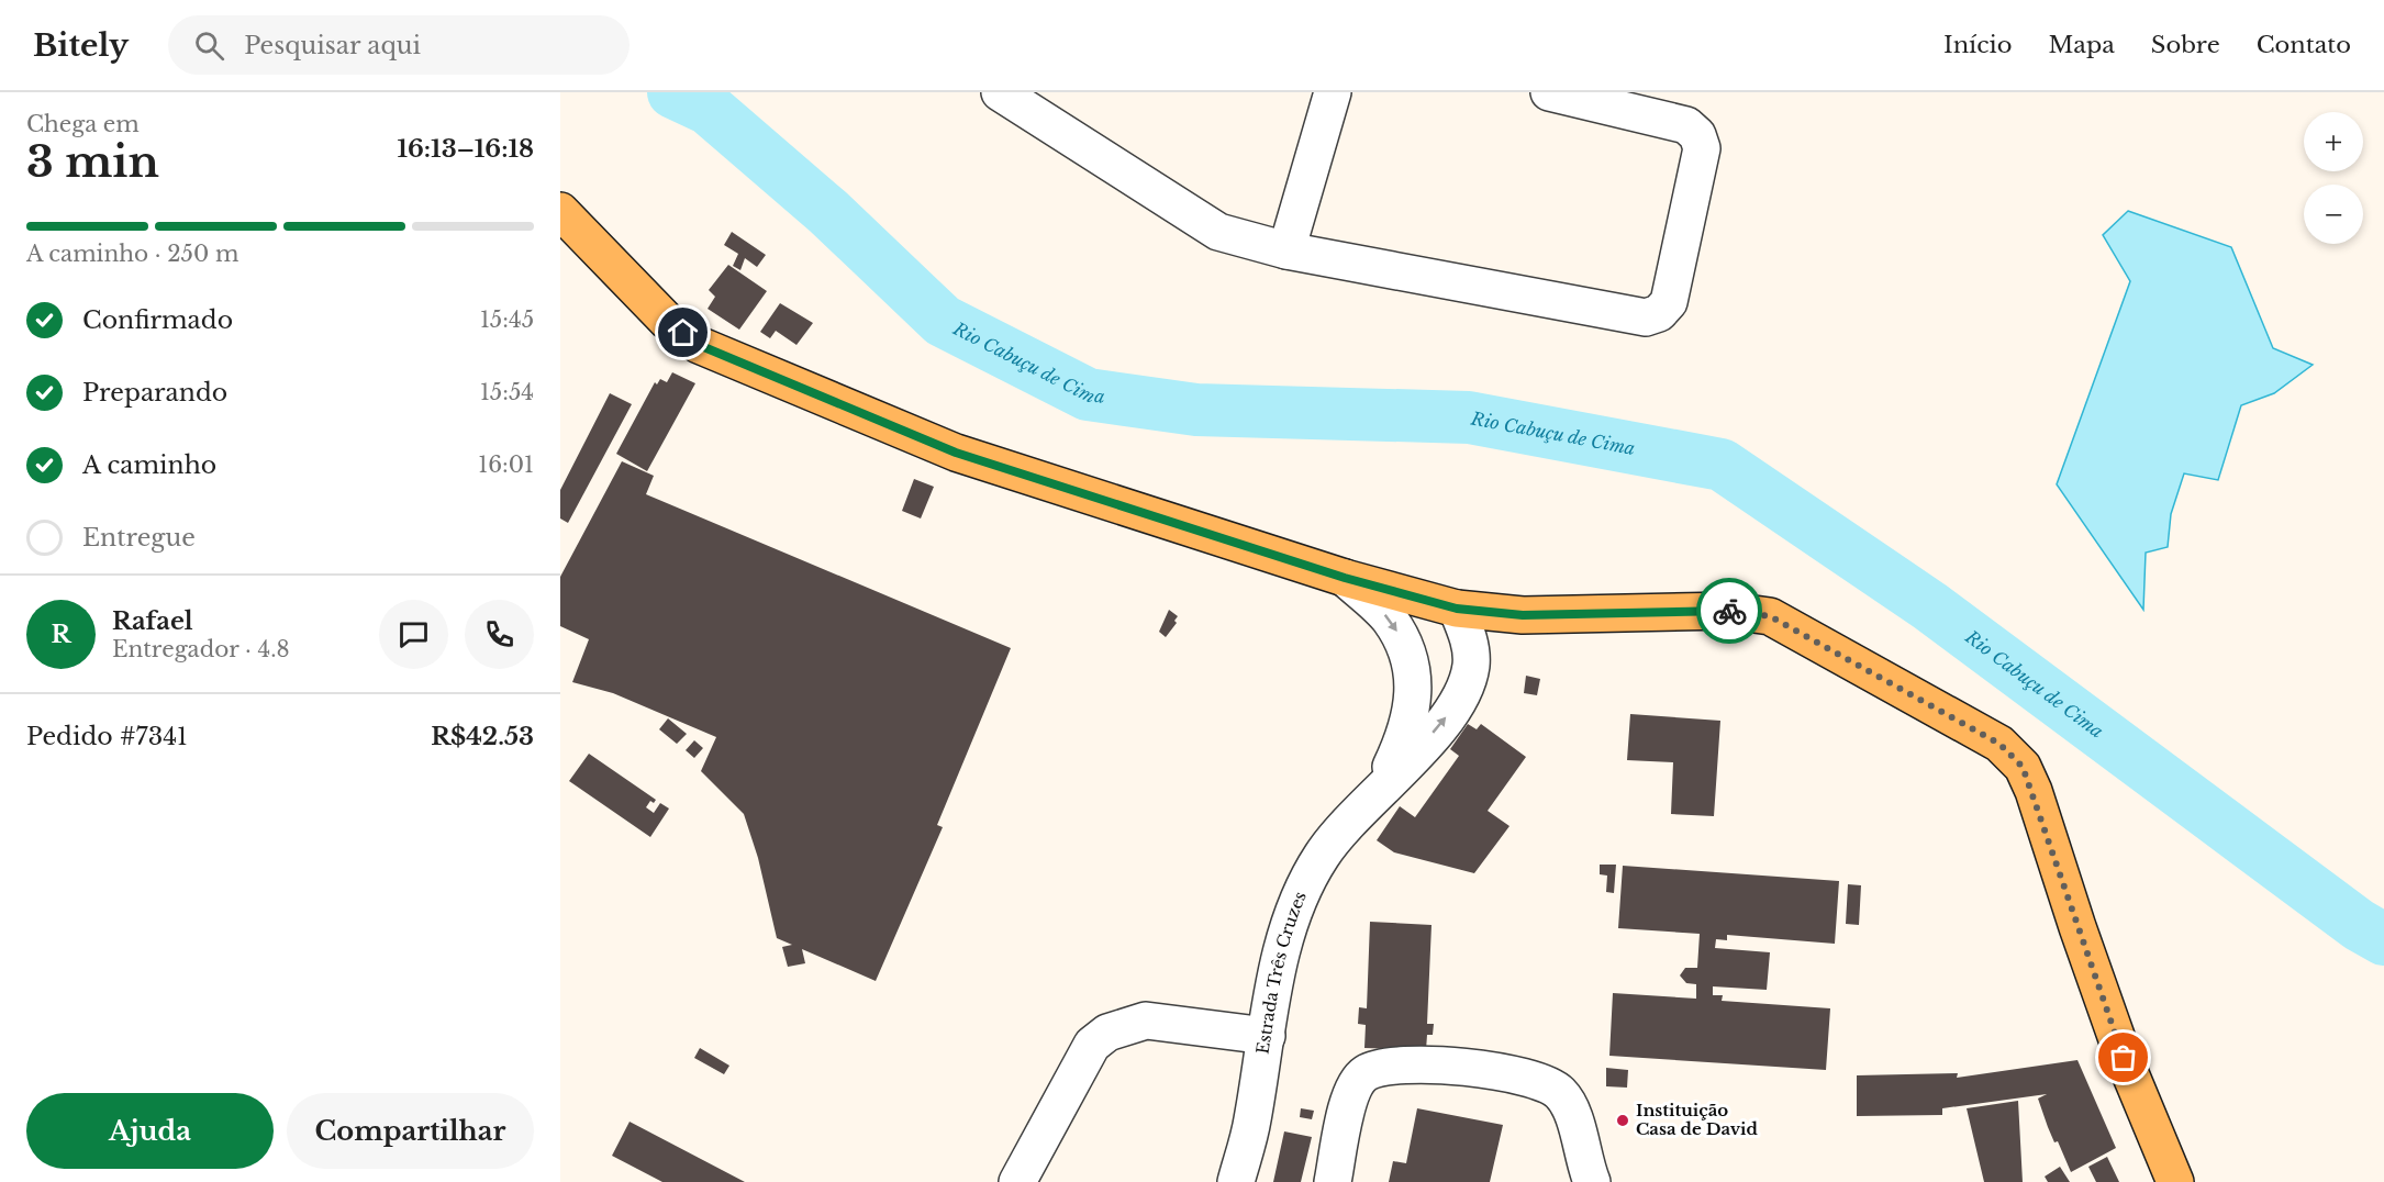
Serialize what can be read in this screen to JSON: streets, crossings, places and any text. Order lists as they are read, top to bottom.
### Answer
{
  "streets": {
    "main road": ["Estrada Três Cruzes"]
  },
  "water": ["Rio Cabuçu de Cima"],
  "places": ["Instituição Casa de David"],
  "page": {
    "header": "Bitely",
    "search": "Pesquisar aqui",
    "nav": [
      "Início",
      "Mapa",
      "Sobre",
      "Contato"
    ],
    "heading": ["3 min", "Chega em", "16:13–16:18"],
    "panel": [
      "Rafael",
      "Entregador · 4.8",
      "Pedido #7341",
      "R$42.53"
    ],
    "map_buttons": ["+", "−"],
    "bar": "A caminho · 250 m",
    "list": [
      ["Confirmado", "15:45"],
      ["Preparando", "15:54"],
      ["A caminho", "16:01"],
      "Entregue"
    ],
    "round": "R",
    "buttons": ["Ajuda", "Compartilhar"]
  }
}
